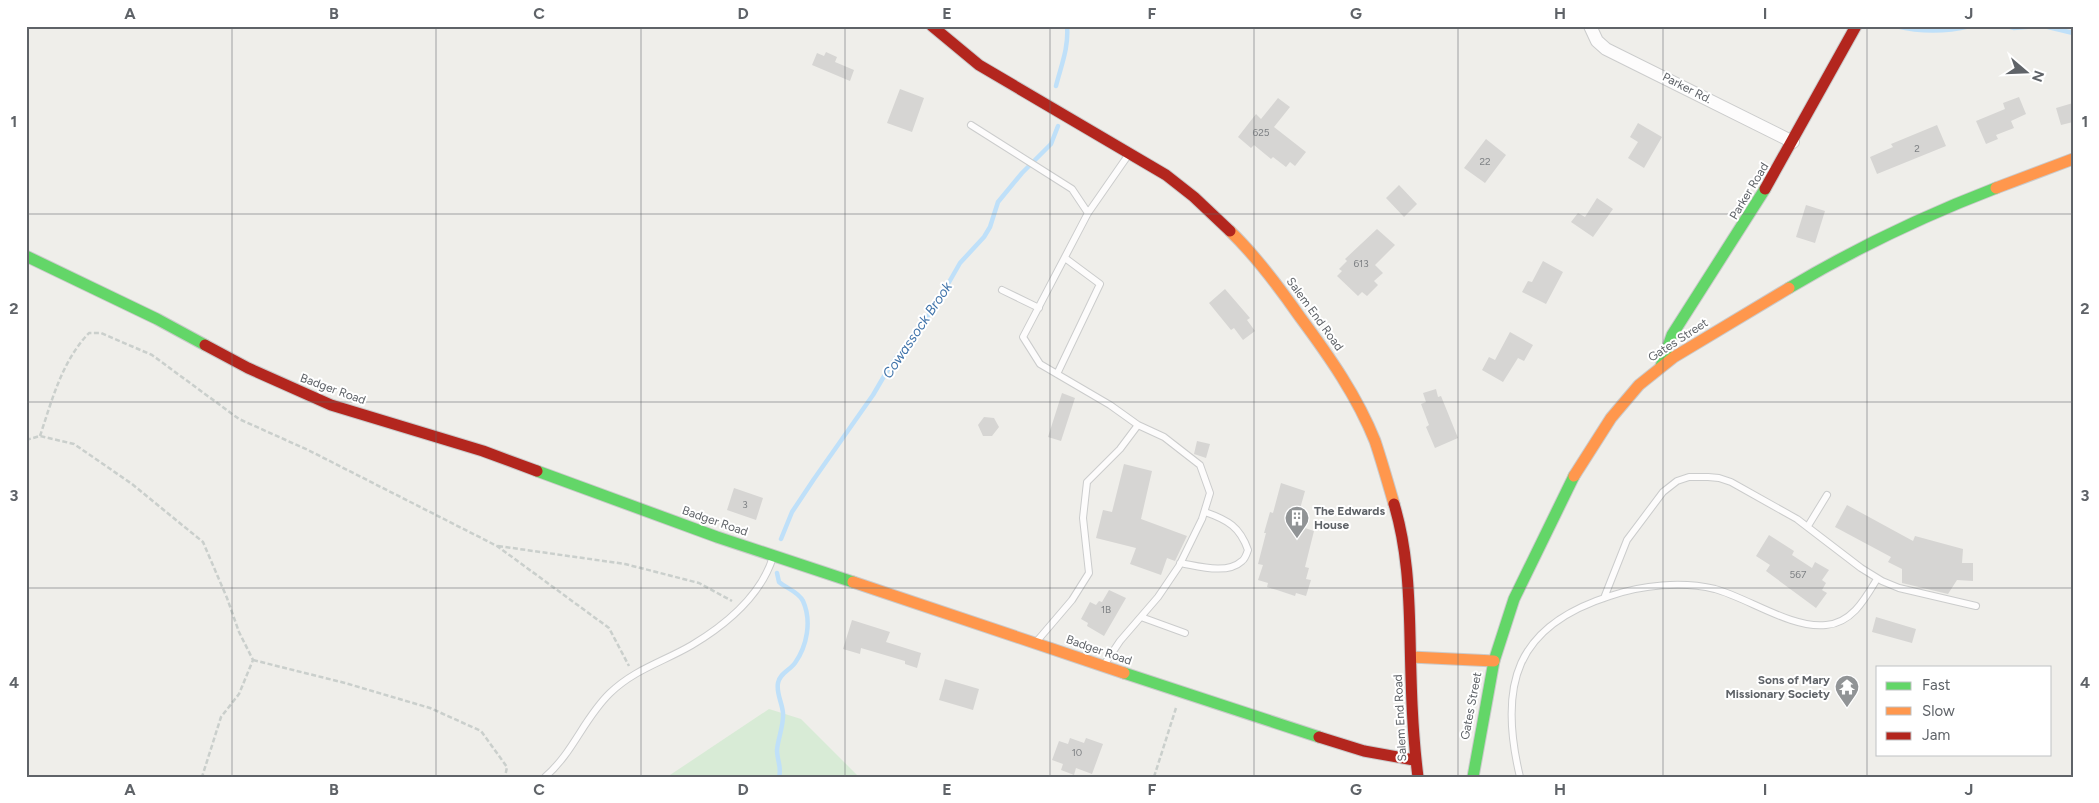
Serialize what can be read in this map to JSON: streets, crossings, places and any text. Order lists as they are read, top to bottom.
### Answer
{
  "streets": {
    "street": [
      "Parker Rd.",
      "Parker Road",
      "Salem End Road",
      "Gates Street",
      "Badger Road"
    ]
  },
  "crossings": [
    ["Parker Rd.", "Parker Road"],
    ["Parker Road", "Gates Street"],
    ["Salem End Road", "Badger Road"]
  ],
  "water": ["Cowassock Brook"],
  "places": {
    "building": ["The Edwards House"],
    "temple": ["Sons of Mary Missionary Society"]
  },
  "house_numbers": [
    "625",
    "2",
    "22",
    "613",
    "3",
    "567",
    "1B",
    "10"
  ],
  "legend": ["Fast", "Slow", "Jam"],
  "north": "right",
  "grid": {
    "columns": [
      "A",
      "B",
      "C",
      "D",
      "E",
      "F",
      "G",
      "H",
      "I",
      "J"
    ],
    "rows": [
      "1",
      "2",
      "3",
      "4"
    ]
  }
}
